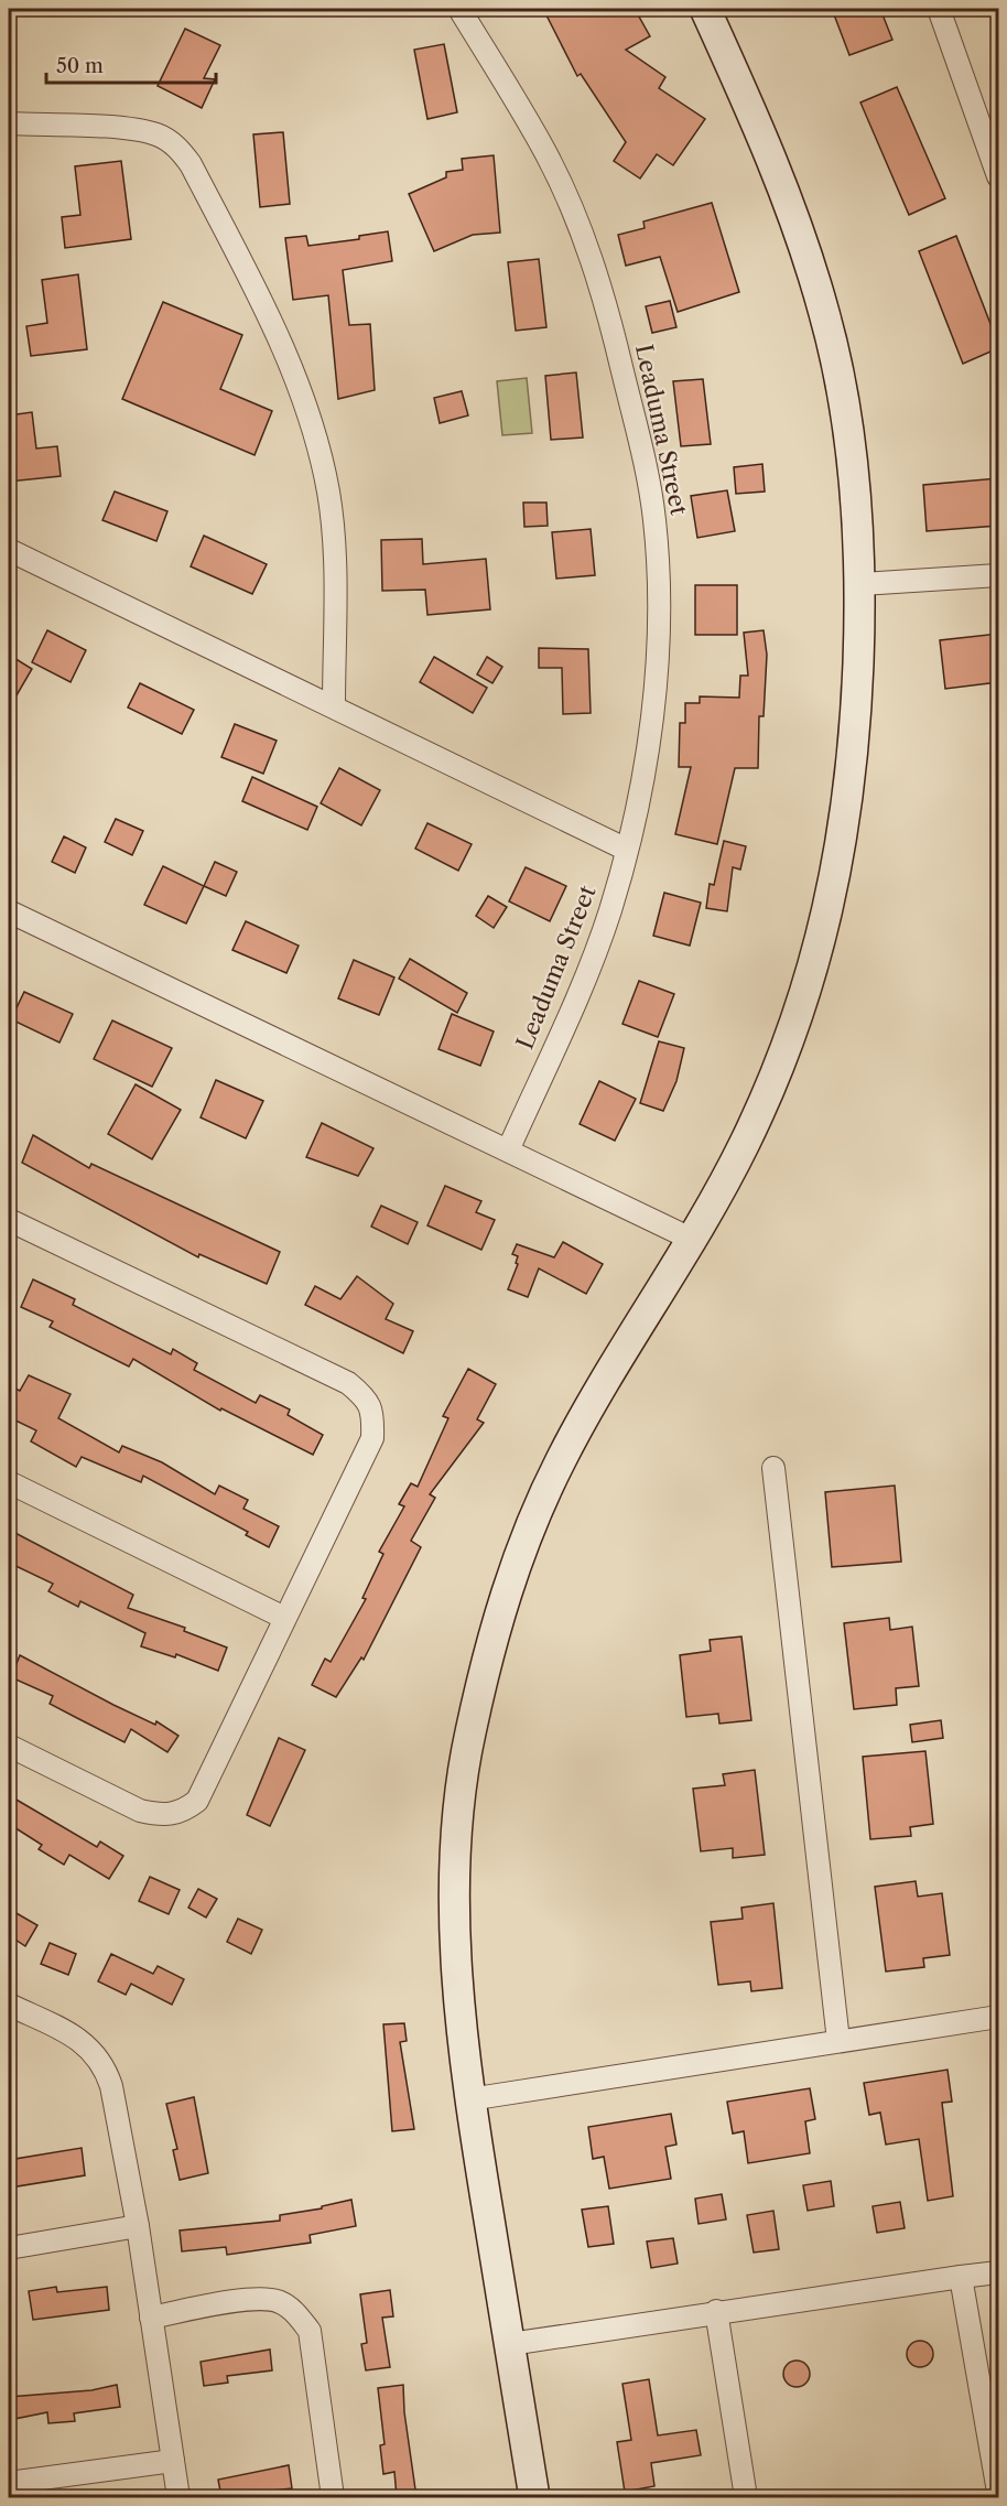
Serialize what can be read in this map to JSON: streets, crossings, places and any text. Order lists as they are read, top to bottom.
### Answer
{
  "streets": {
    "street": ["Leaduma Street"]
  },
  "scale_bar": "50 m"
}
